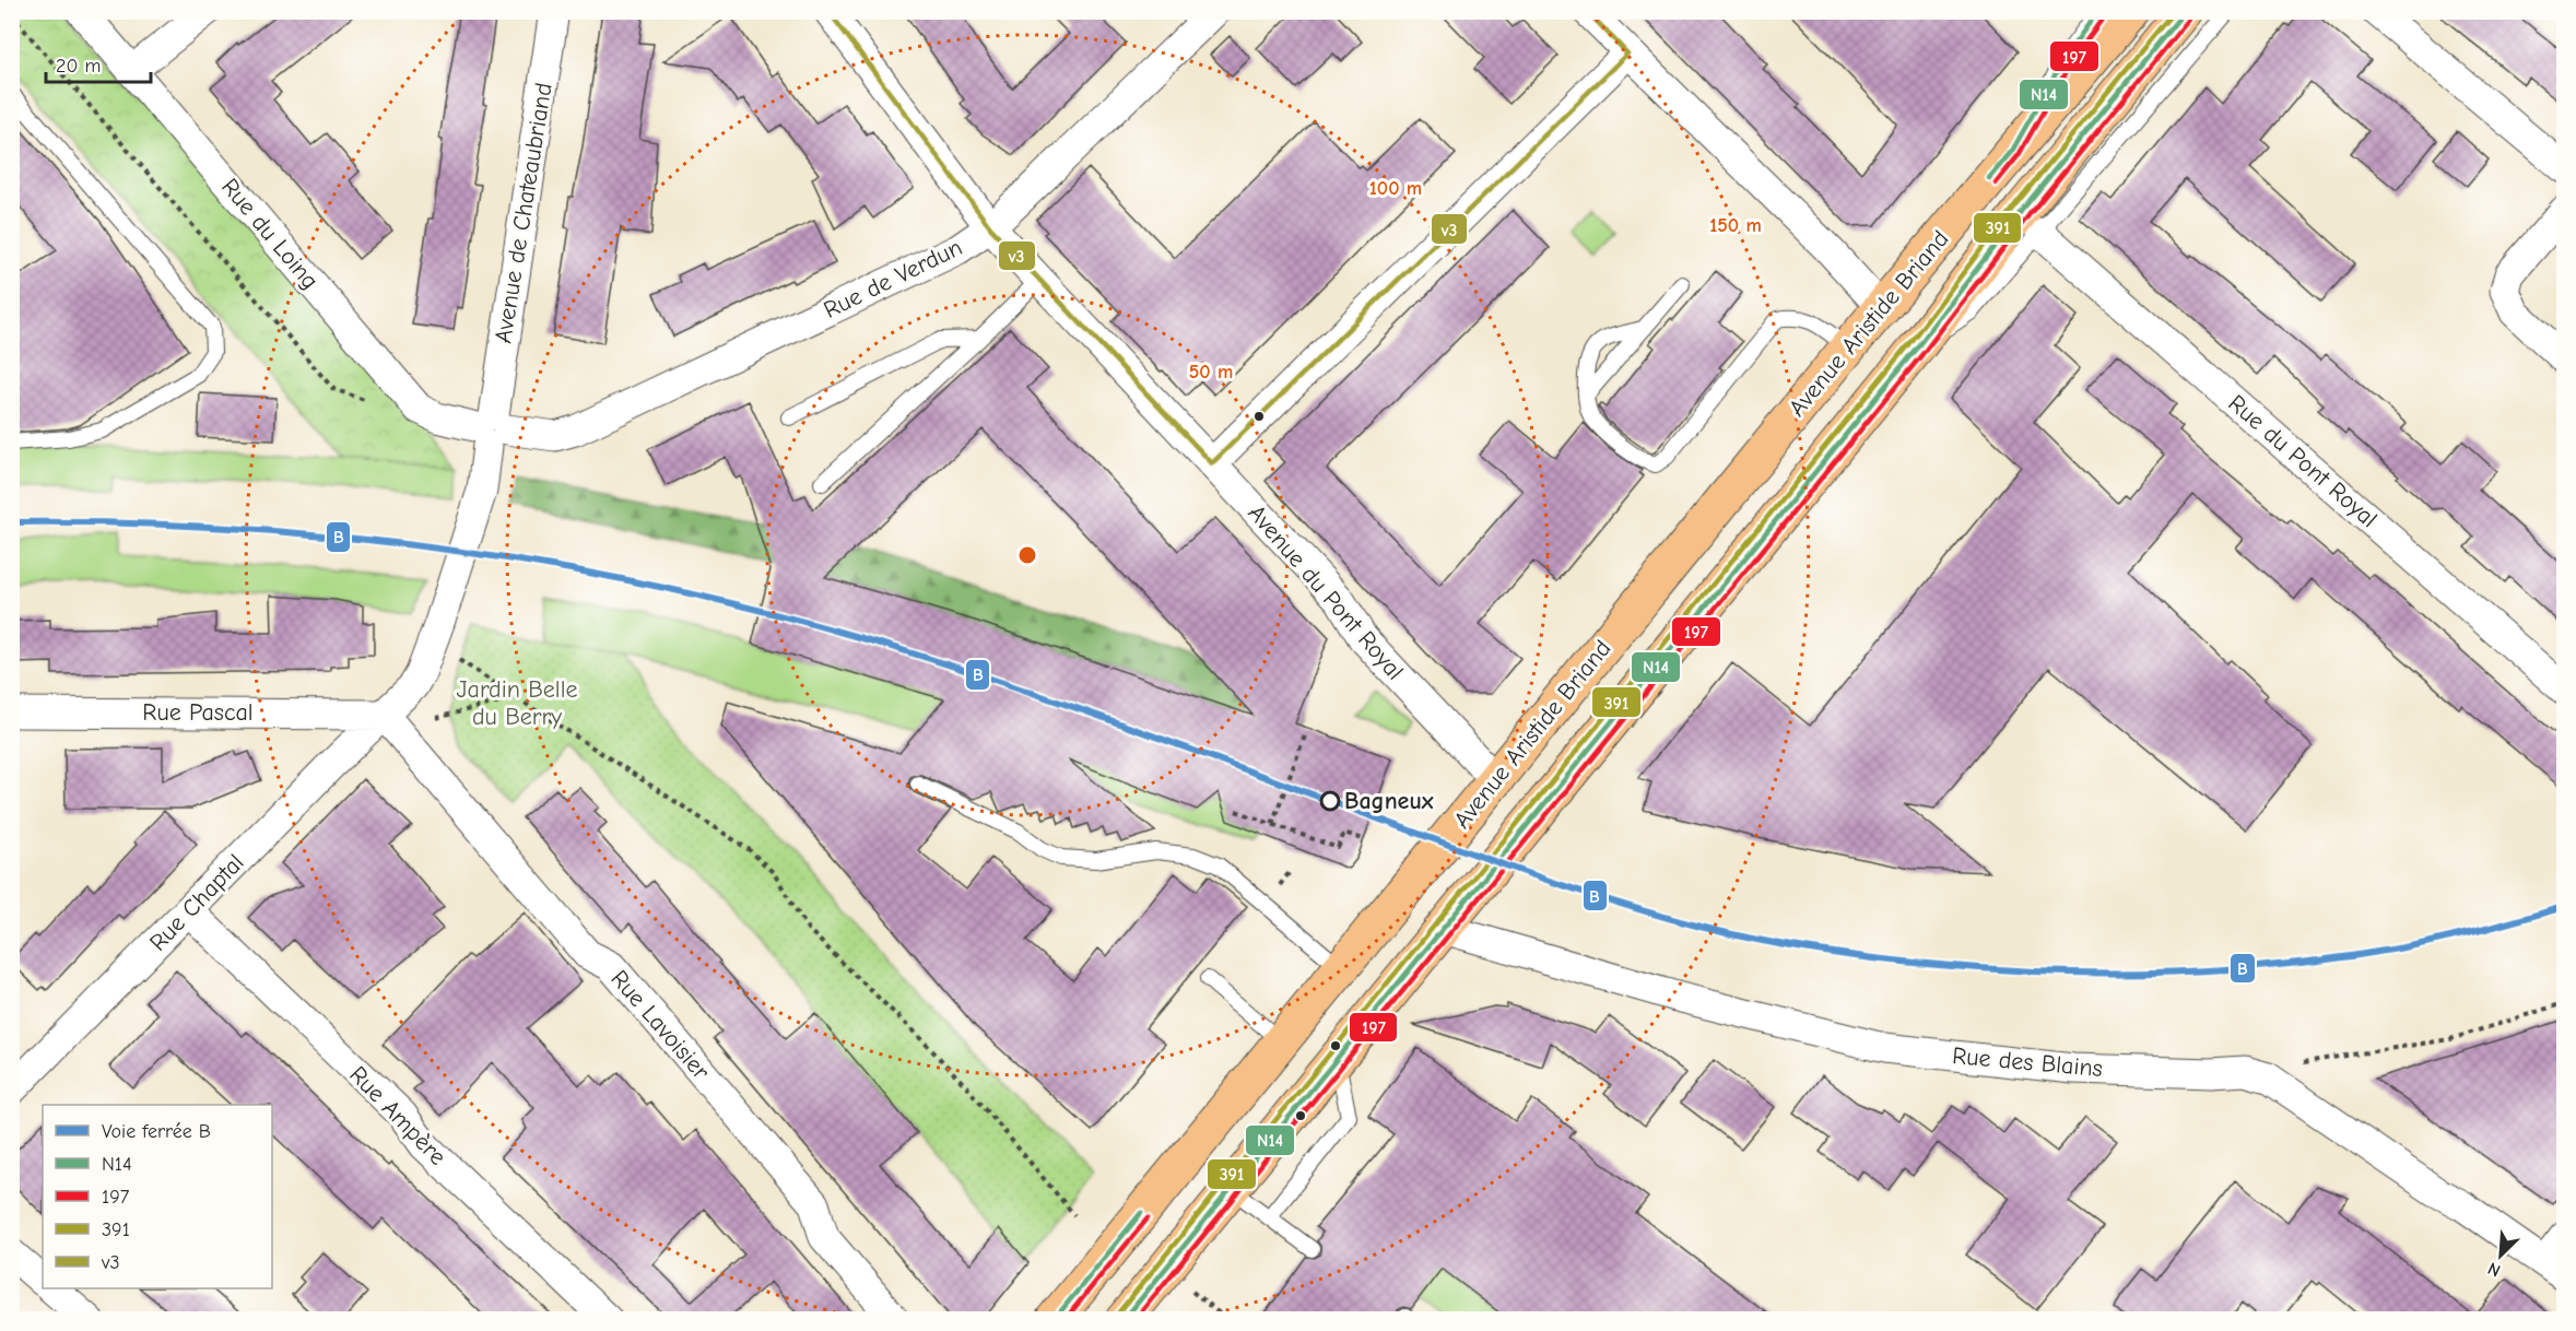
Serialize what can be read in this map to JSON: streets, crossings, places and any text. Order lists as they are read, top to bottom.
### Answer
{
  "streets": {
    "main road": ["Avenue Aristide Briand"],
    "street": [
      "Avenue de Chateaubriand",
      "Rue du Loing",
      "Rue de Verdun",
      "Rue du Pont Royal",
      "Avenue du Pont Royal",
      "Rue Pascal",
      "Rue Chaptal",
      "Rue Lavoisier",
      "Rue des Blains",
      "Rue Ampère"
    ]
  },
  "crossings": [
    ["Avenue de Chateaubriand", "Rue du Loing"],
    ["Avenue de Chateaubriand", "Rue de Verdun"],
    ["Avenue de Chateaubriand", "Rue Pascal"],
    ["Avenue de Chateaubriand", "Rue Chaptal"],
    ["Avenue de Chateaubriand", "Rue Lavoisier"],
    ["Rue du Loing", "Rue de Verdun"],
    ["Rue de Verdun", "Avenue du Pont Royal"],
    ["Avenue Aristide Briand", "Rue du Pont Royal"],
    ["Avenue Aristide Briand", "Avenue du Pont Royal"],
    ["Avenue Aristide Briand", "Rue des Blains"],
    ["Rue Pascal", "Rue Chaptal"],
    ["Rue Pascal", "Rue Lavoisier"],
    ["Rue Chaptal", "Rue Lavoisier"],
    ["Rue Chaptal", "Rue Ampère"]
  ],
  "parks": ["Jardin Belle du Berry"],
  "places": ["Bagneux"],
  "lines": [
    "transit line N14",
    "transit line 391",
    "transit line v3",
    "transit line 197",
    "rail line B"
  ],
  "legend": [
    "Voie ferrée B",
    "N14",
    "197",
    "391",
    "v3"
  ],
  "scale_bar": "20 m",
  "north": "bottom left",
  "rings": ["100 m", "150 m", "50 m"]
}
